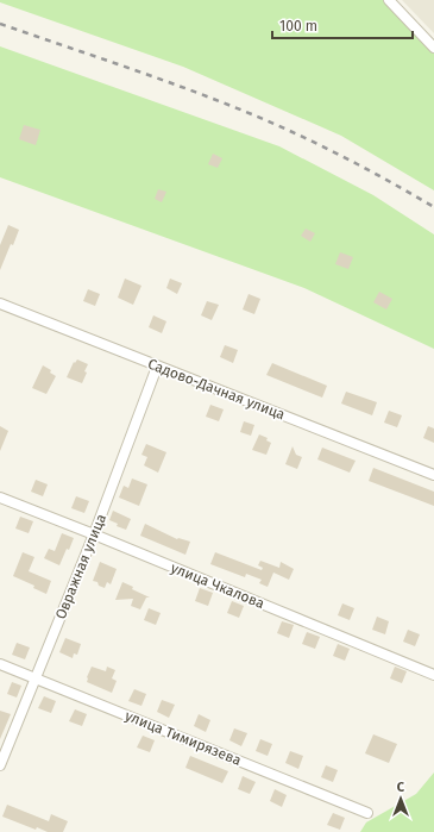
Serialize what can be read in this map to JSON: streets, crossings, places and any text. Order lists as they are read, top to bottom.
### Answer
{
  "streets": {
    "street": [
      "Садово-Дачная улица",
      "Овражная улица",
      "улица Чкалова",
      "улица Тимирязева"
    ]
  },
  "crossings": [
    ["Садово-Дачная улица", "Овражная улица"],
    ["Овражная улица", "улица Чкалова"],
    ["Овражная улица", "улица Тимирязева"]
  ],
  "scale_bar": "100 m",
  "north": "top"
}
